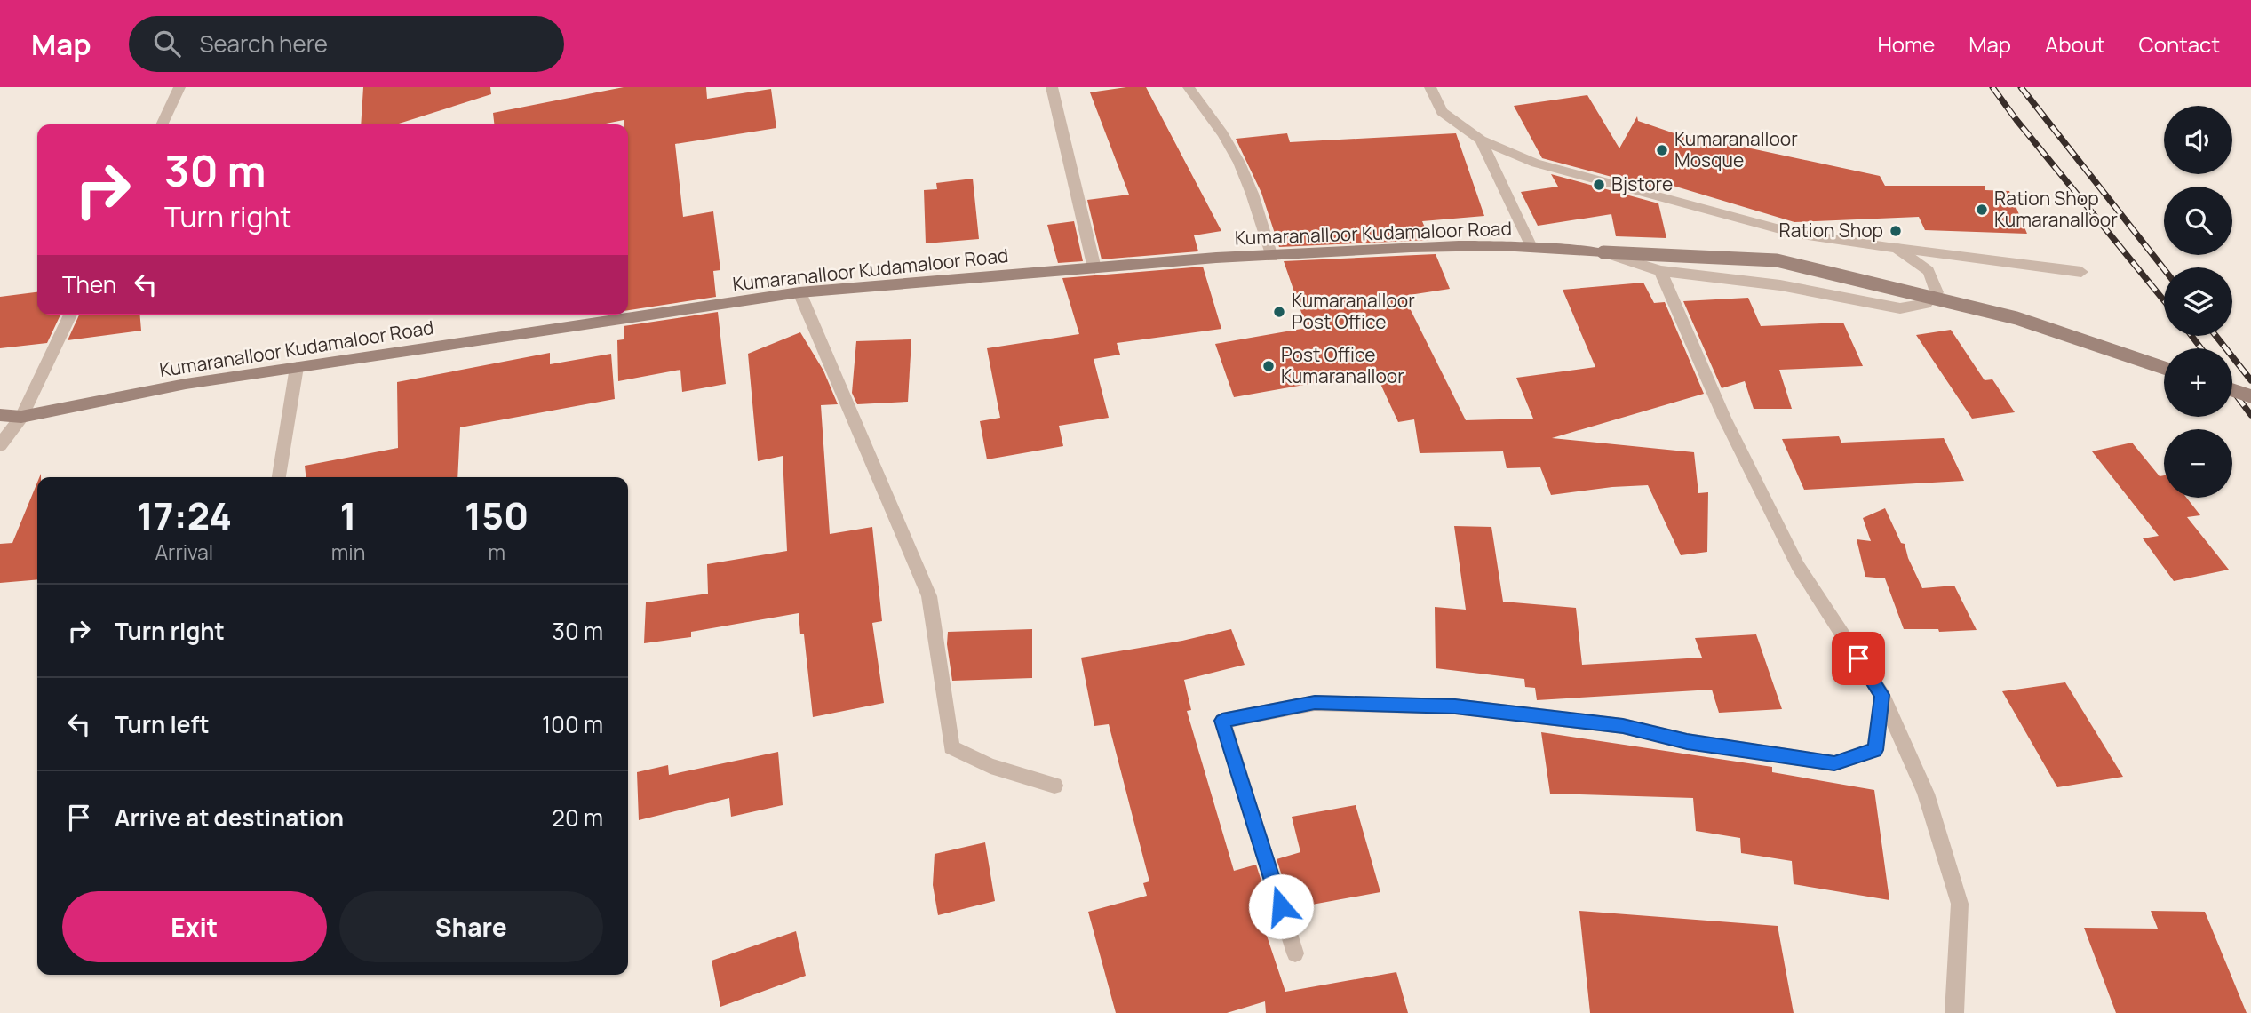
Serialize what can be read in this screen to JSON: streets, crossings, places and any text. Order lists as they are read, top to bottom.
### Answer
{
  "streets": {
    "main road": ["Kumaranalloor Kudamaloor Road"]
  },
  "places": [
    "Kumaranalloor Mosque",
    "Bjstore",
    "Ration Shop Kumaranalloor",
    "Ration Shop",
    "Kumaranalloor Post Office",
    "Post Office Kumaranalloor"
  ],
  "page": {
    "header": "Map",
    "search": "Search here",
    "nav": [
      "Home",
      "Map",
      "About",
      "Contact"
    ],
    "map_buttons": ["+", "−"],
    "turn": ["30 m", "Turn right"],
    "then": "Then",
    "eta": [
      "17:24",
      "Arrival",
      "1",
      "min",
      "150",
      "m"
    ],
    "list": [
      {
        "name": "Turn right",
        "value": "30 m"
      },
      {
        "name": "Turn left",
        "value": "100 m"
      },
      {
        "name": "Arrive at destination",
        "value": "20 m"
      }
    ],
    "buttons": ["Exit", "Share"]
  }
}
